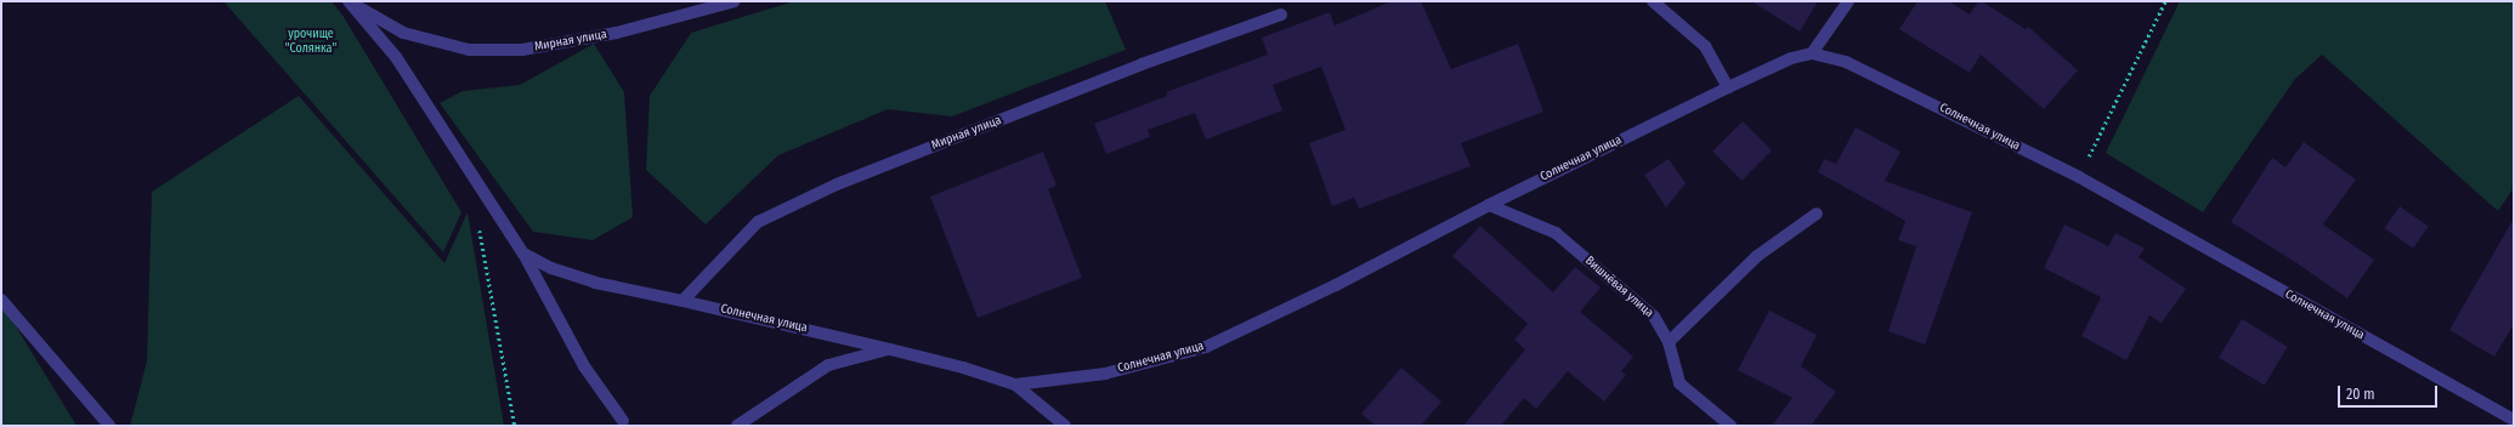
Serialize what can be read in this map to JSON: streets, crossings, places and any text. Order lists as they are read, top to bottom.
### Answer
{
  "streets": {
    "street": ["Мирная улица", "Солнечная улица", "Вишнёвая улица"]
  },
  "crossings": [
    ["Мирная улица", "Солнечная улица"],
    ["Солнечная улица", "Вишнёвая улица"]
  ],
  "parks": ["урочище \"Солянка\""],
  "scale_bar": "20 m"
}
